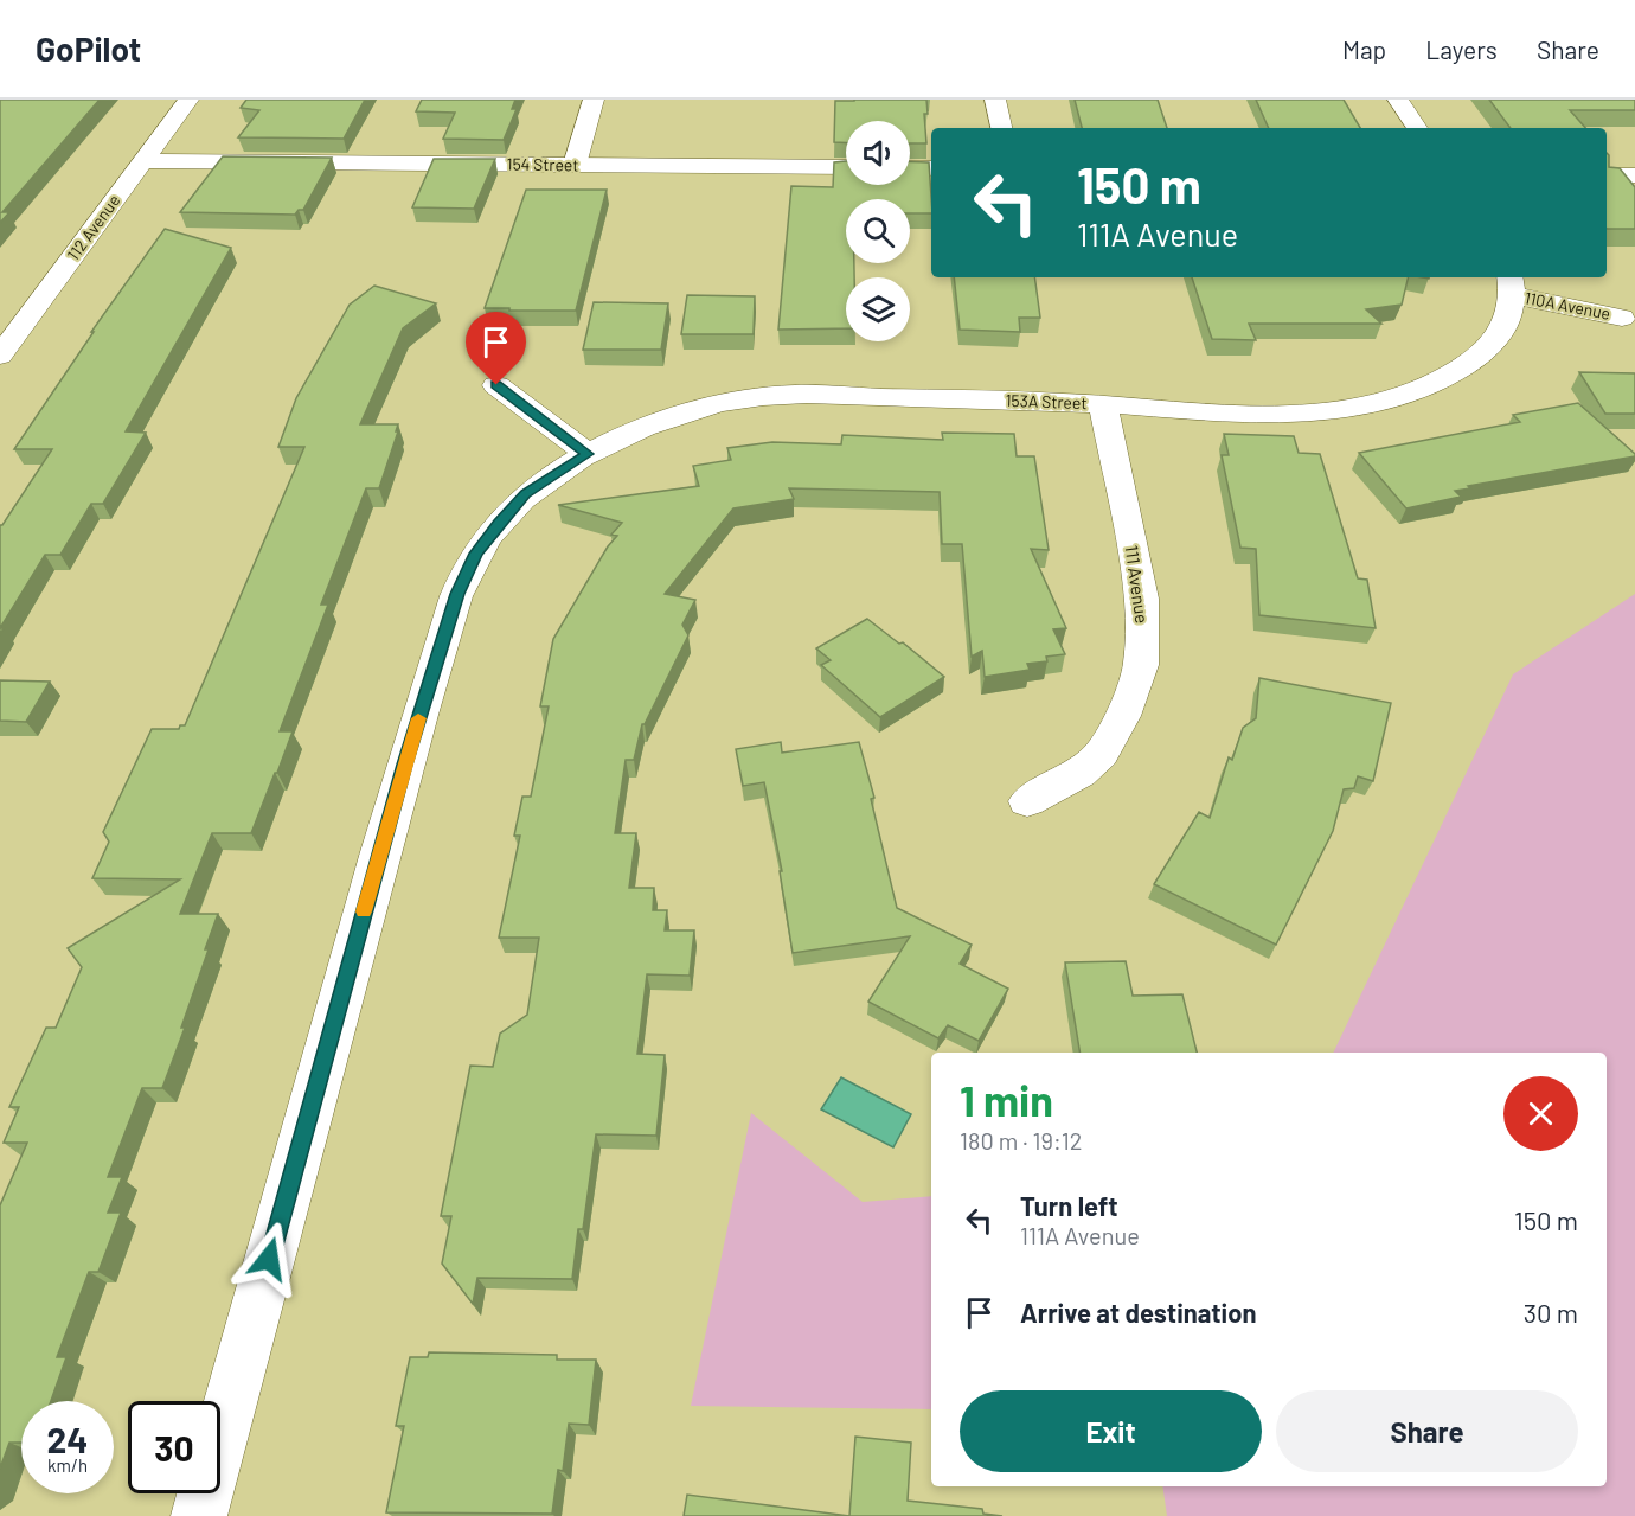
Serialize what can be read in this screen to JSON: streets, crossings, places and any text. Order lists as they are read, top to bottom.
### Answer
{
  "streets": {
    "street": [
      "154 Street",
      "112 Avenue",
      "110A Avenue",
      "153A Street",
      "111 Avenue"
    ]
  },
  "crossings": [
    ["154 Street", "112 Avenue"],
    ["110A Avenue", "153A Street"],
    ["153A Street", "111 Avenue"]
  ],
  "page": {
    "header": "GoPilot",
    "nav": ["Map", "Layers", "Share"],
    "turn": ["150 m", "111A Avenue"],
    "heading": ["1 min", "180 m · 19:12"],
    "list": [
      {
        "name": "Turn left",
        "note": "111A Avenue",
        "value": "150 m"
      },
      {
        "name": "Arrive at destination",
        "value": "30 m"
      }
    ],
    "buttons": ["Exit", "Share"],
    "speed": "24 km/h",
    "limit": "30"
  }
}
